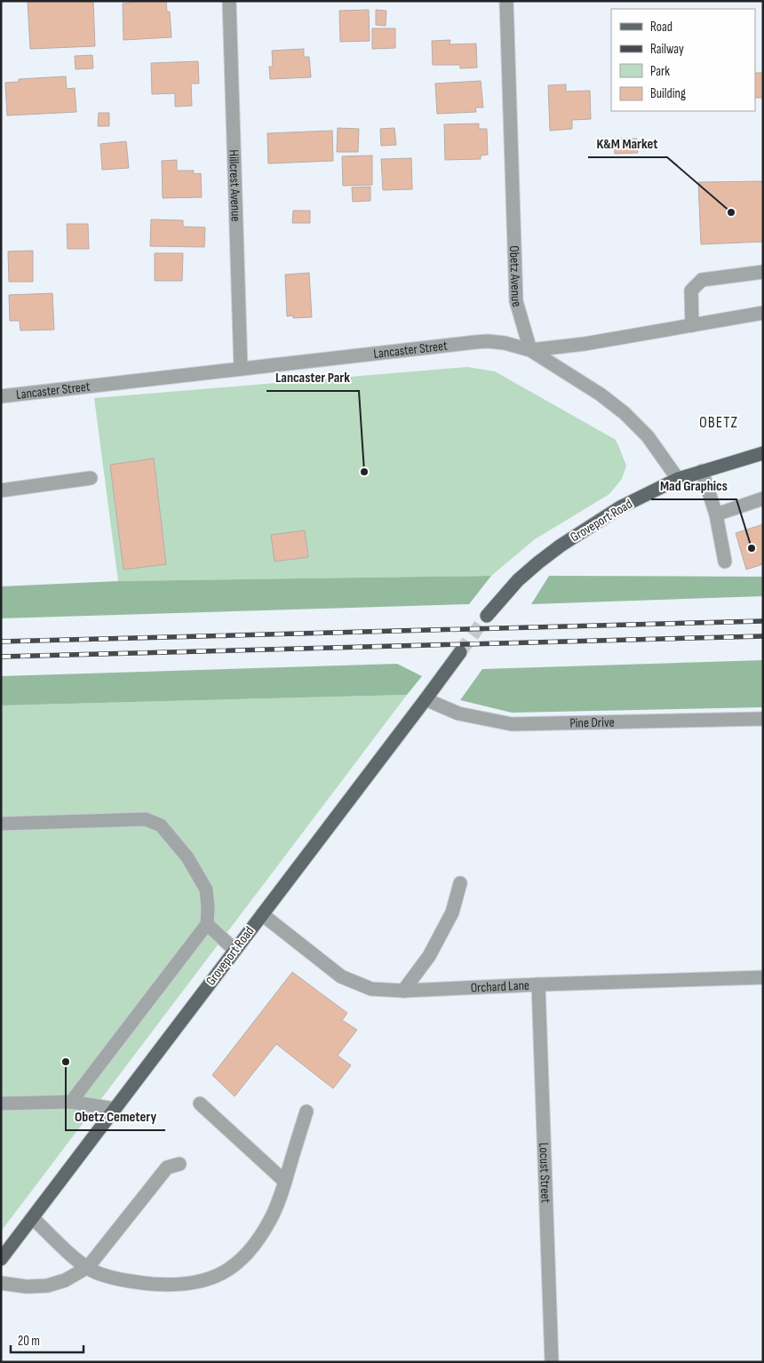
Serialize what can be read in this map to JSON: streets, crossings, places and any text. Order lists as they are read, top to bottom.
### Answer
{
  "streets": {
    "main road": ["Groveport Road"],
    "street": [
      "Hillcrest Avenue",
      "Obetz Avenue",
      "Lancaster Street",
      "Pine Drive",
      "Orchard Lane",
      "Locust Street"
    ]
  },
  "crossings": [
    ["Hillcrest Avenue", "Lancaster Street"],
    ["Obetz Avenue", "Lancaster Street"],
    ["Groveport Road", "Pine Drive"],
    ["Groveport Road", "Orchard Lane"],
    ["Orchard Lane", "Locust Street"]
  ],
  "districts": ["OBETZ"],
  "places": [
    "K&M Market",
    "Lancaster Park",
    "Mad Graphics",
    "Obetz Cemetery"
  ],
  "legend": [
    "Road",
    "Railway",
    "Park",
    "Building"
  ],
  "scale_bar": "20 m"
}
